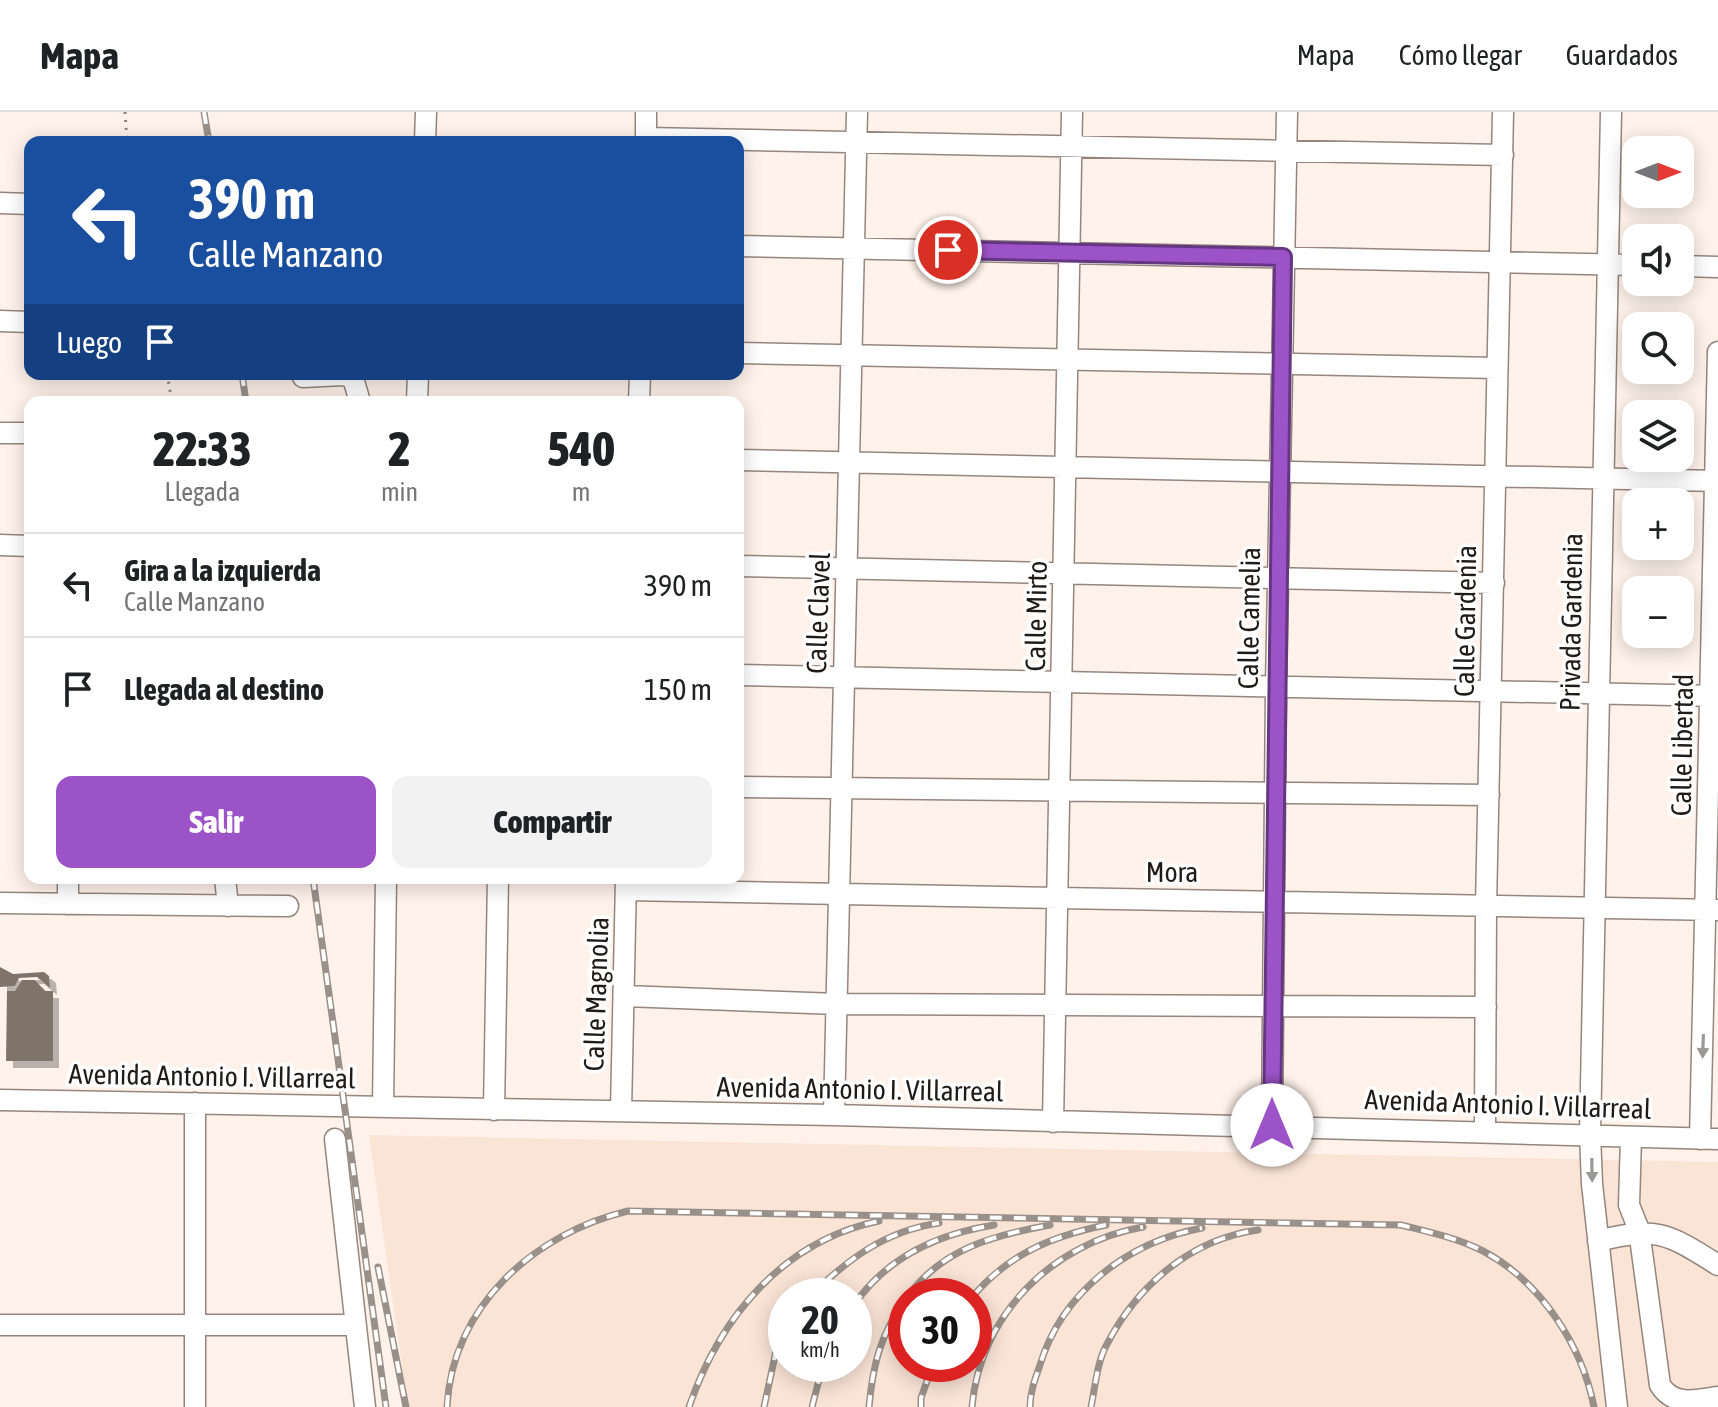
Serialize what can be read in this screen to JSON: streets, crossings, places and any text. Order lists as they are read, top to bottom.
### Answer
{
  "streets": {
    "street": [
      "Calle Clavel",
      "Calle Mirto",
      "Calle Camelia",
      "Calle Gardenia",
      "Privada Gardenia",
      "Calle Libertad",
      "Mora",
      "Calle Magnolia",
      "Avenida Antonio I. Villarreal"
    ]
  },
  "crossings": [
    ["Calle Clavel", "Mora"],
    ["Calle Clavel", "Avenida Antonio I. Villarreal"],
    ["Calle Mirto", "Mora"],
    ["Calle Mirto", "Avenida Antonio I. Villarreal"],
    ["Calle Camelia", "Mora"],
    ["Calle Camelia", "Avenida Antonio I. Villarreal"],
    ["Calle Gardenia", "Mora"],
    ["Calle Gardenia", "Avenida Antonio I. Villarreal"],
    ["Privada Gardenia", "Mora"],
    ["Privada Gardenia", "Avenida Antonio I. Villarreal"],
    ["Calle Libertad", "Mora"],
    ["Calle Libertad", "Avenida Antonio I. Villarreal"],
    ["Mora", "Calle Magnolia"],
    ["Calle Magnolia", "Avenida Antonio I. Villarreal"]
  ],
  "north": "right",
  "page": {
    "header": "Mapa",
    "nav": ["Mapa", "Cómo llegar", "Guardados"],
    "map_buttons": ["+", "−"],
    "turn": ["390 m", "Calle Manzano"],
    "then": "Luego",
    "eta": [
      "22:33",
      "Llegada",
      "2",
      "min",
      "540",
      "m"
    ],
    "list": [
      {
        "name": "Gira a la izquierda",
        "note": "Calle Manzano",
        "value": "390 m"
      },
      {
        "name": "Llegada al destino",
        "value": "150 m"
      }
    ],
    "buttons": ["Salir", "Compartir"],
    "speed": "20 km/h",
    "limit": "30"
  }
}
